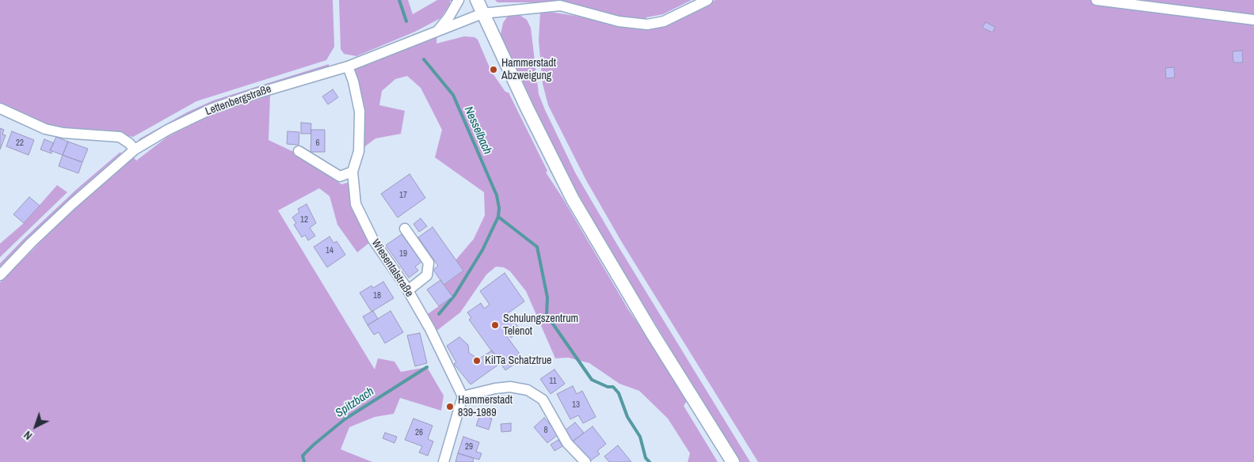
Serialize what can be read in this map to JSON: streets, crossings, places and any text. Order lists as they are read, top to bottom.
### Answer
{
  "streets": {
    "street": ["Lettenbergstraße", "Wiesentalstraße"]
  },
  "crossings": [
    ["Lettenbergstraße", "Wiesentalstraße"]
  ],
  "water": ["Nesselbach", "Spitzbach"],
  "places": [
    "Hammerstadt Abzweigung",
    "Schulungszentrum Telenot",
    "KiITa Schatztrue",
    "Hammerstadt 839-1989"
  ],
  "house_numbers": [
    "22",
    "6",
    "17",
    "12",
    "14",
    "19",
    "18",
    "11",
    "13",
    "8",
    "26",
    "29"
  ],
  "north": "bottom left"
}
